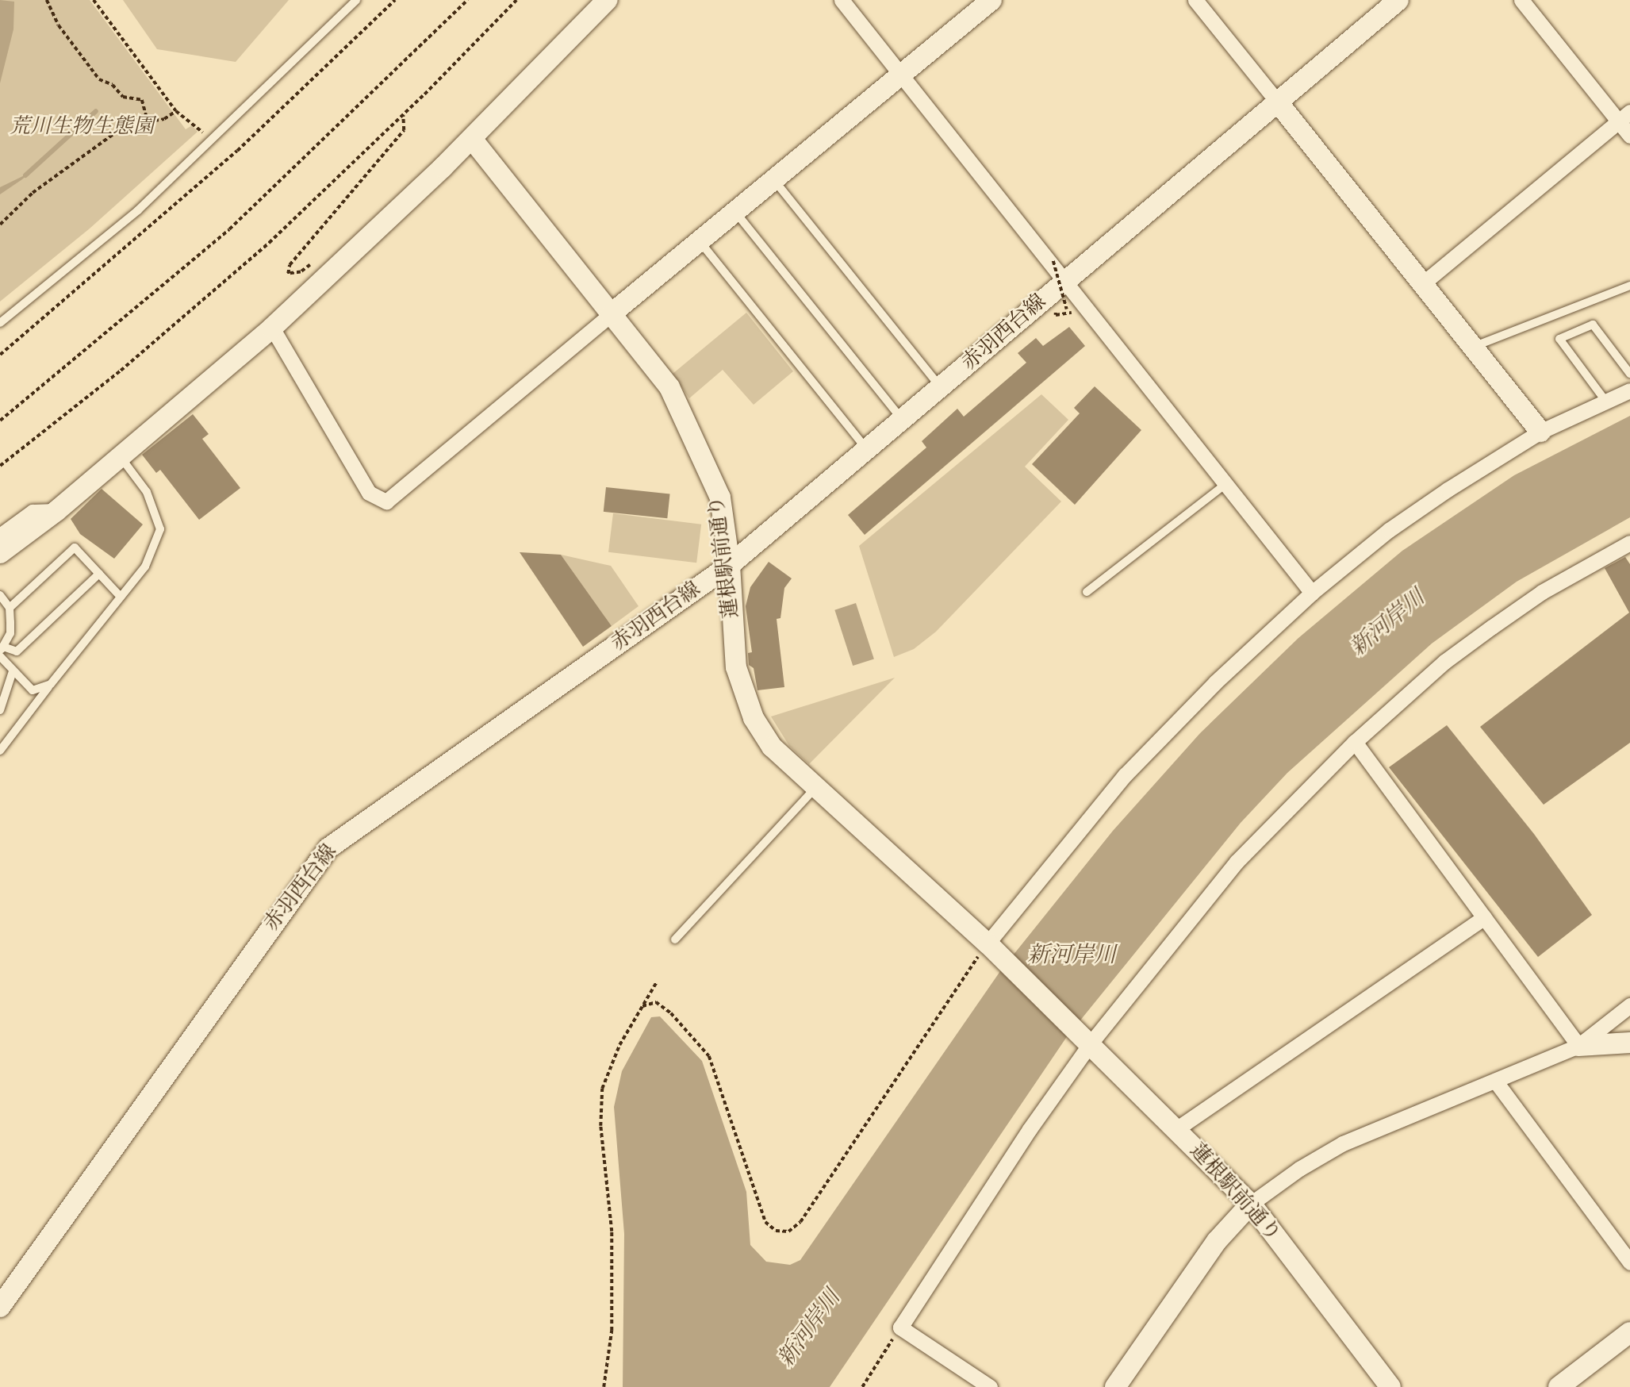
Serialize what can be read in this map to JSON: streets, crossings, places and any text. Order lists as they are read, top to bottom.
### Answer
{
  "streets": {
    "street": ["赤羽西台線", "蓮根駅前通り"]
  },
  "crossings": [
    ["赤羽西台線", "蓮根駅前通り"]
  ],
  "water": ["新河岸川"],
  "parks": ["荒川生物生態園"]
}
